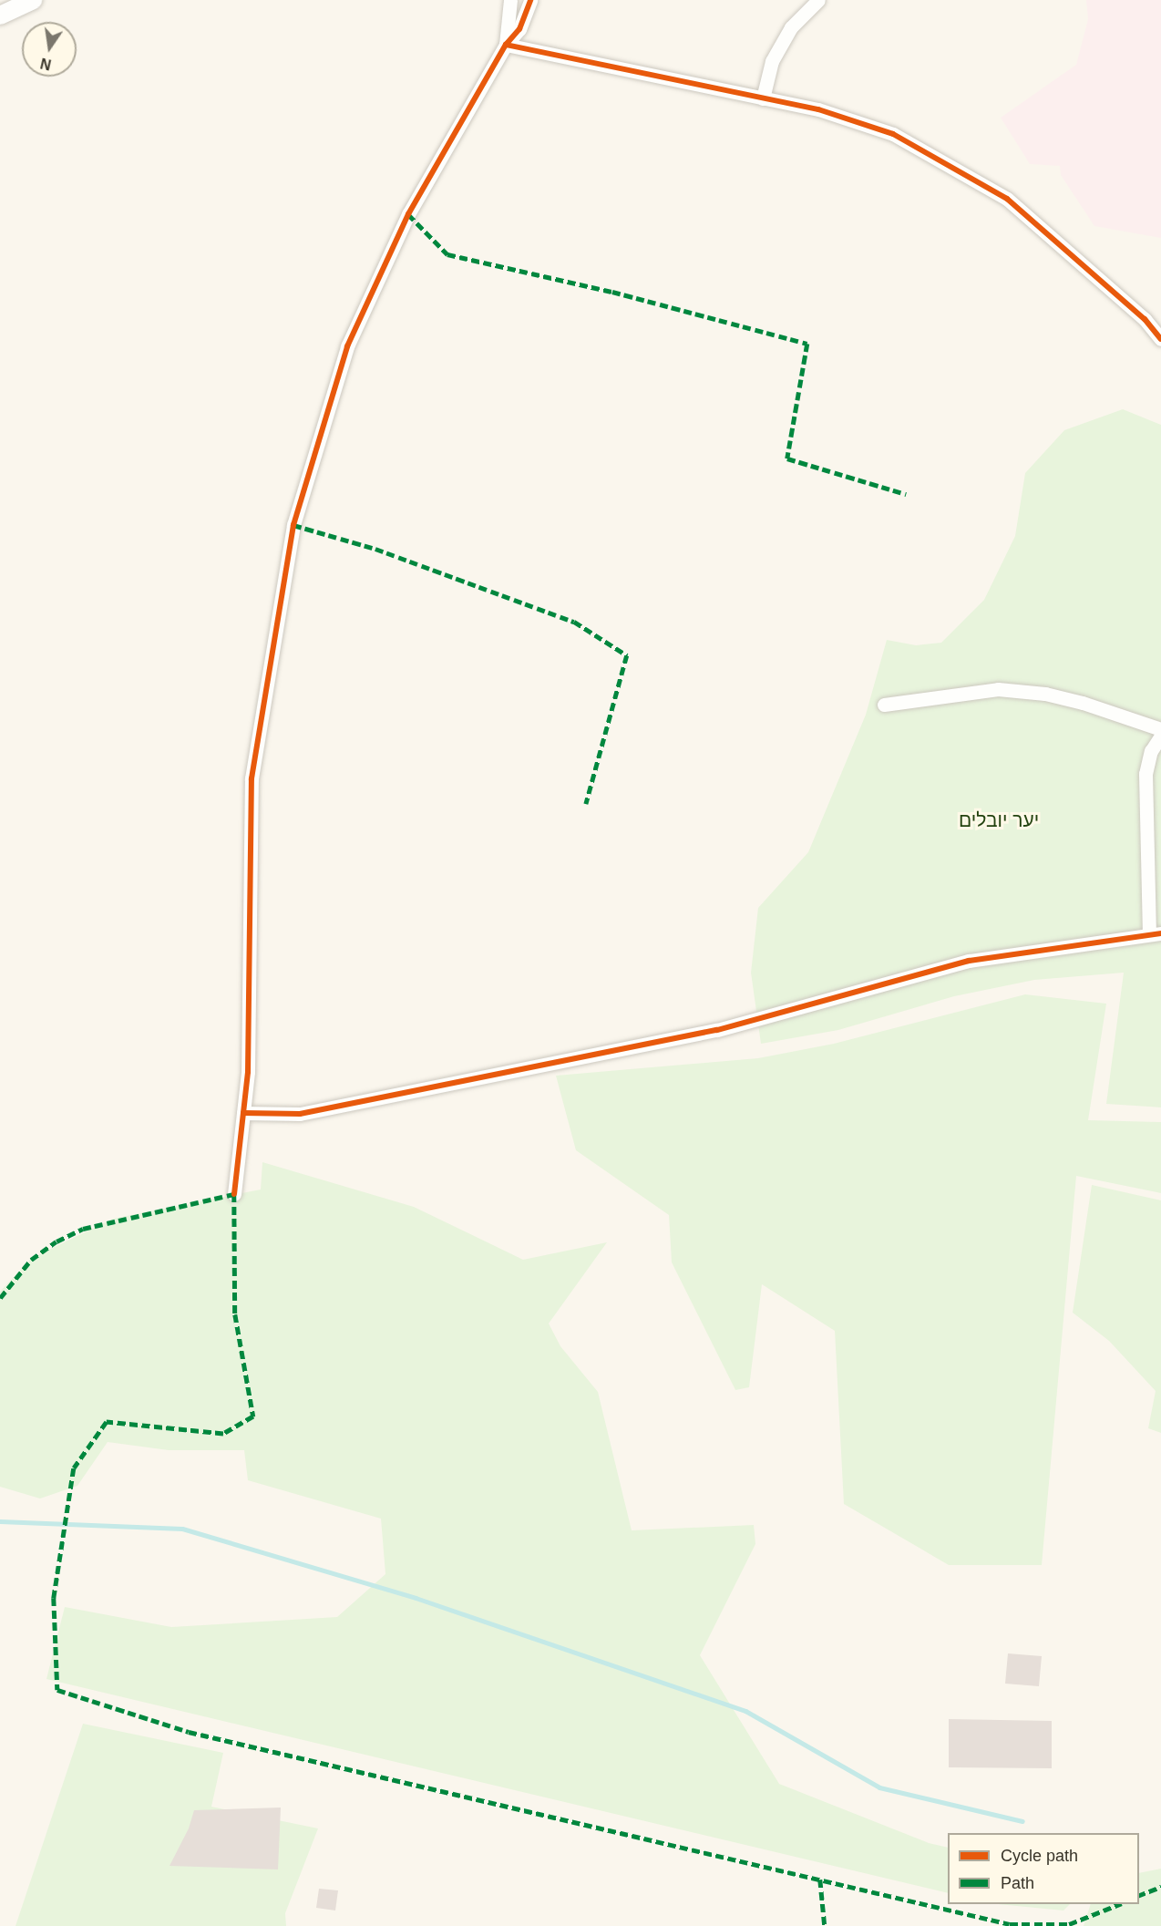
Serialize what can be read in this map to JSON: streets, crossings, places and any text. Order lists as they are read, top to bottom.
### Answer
{
  "parks": ["יער יובלים"],
  "legend": ["Cycle path", "Path"],
  "north": "bottom"
}
